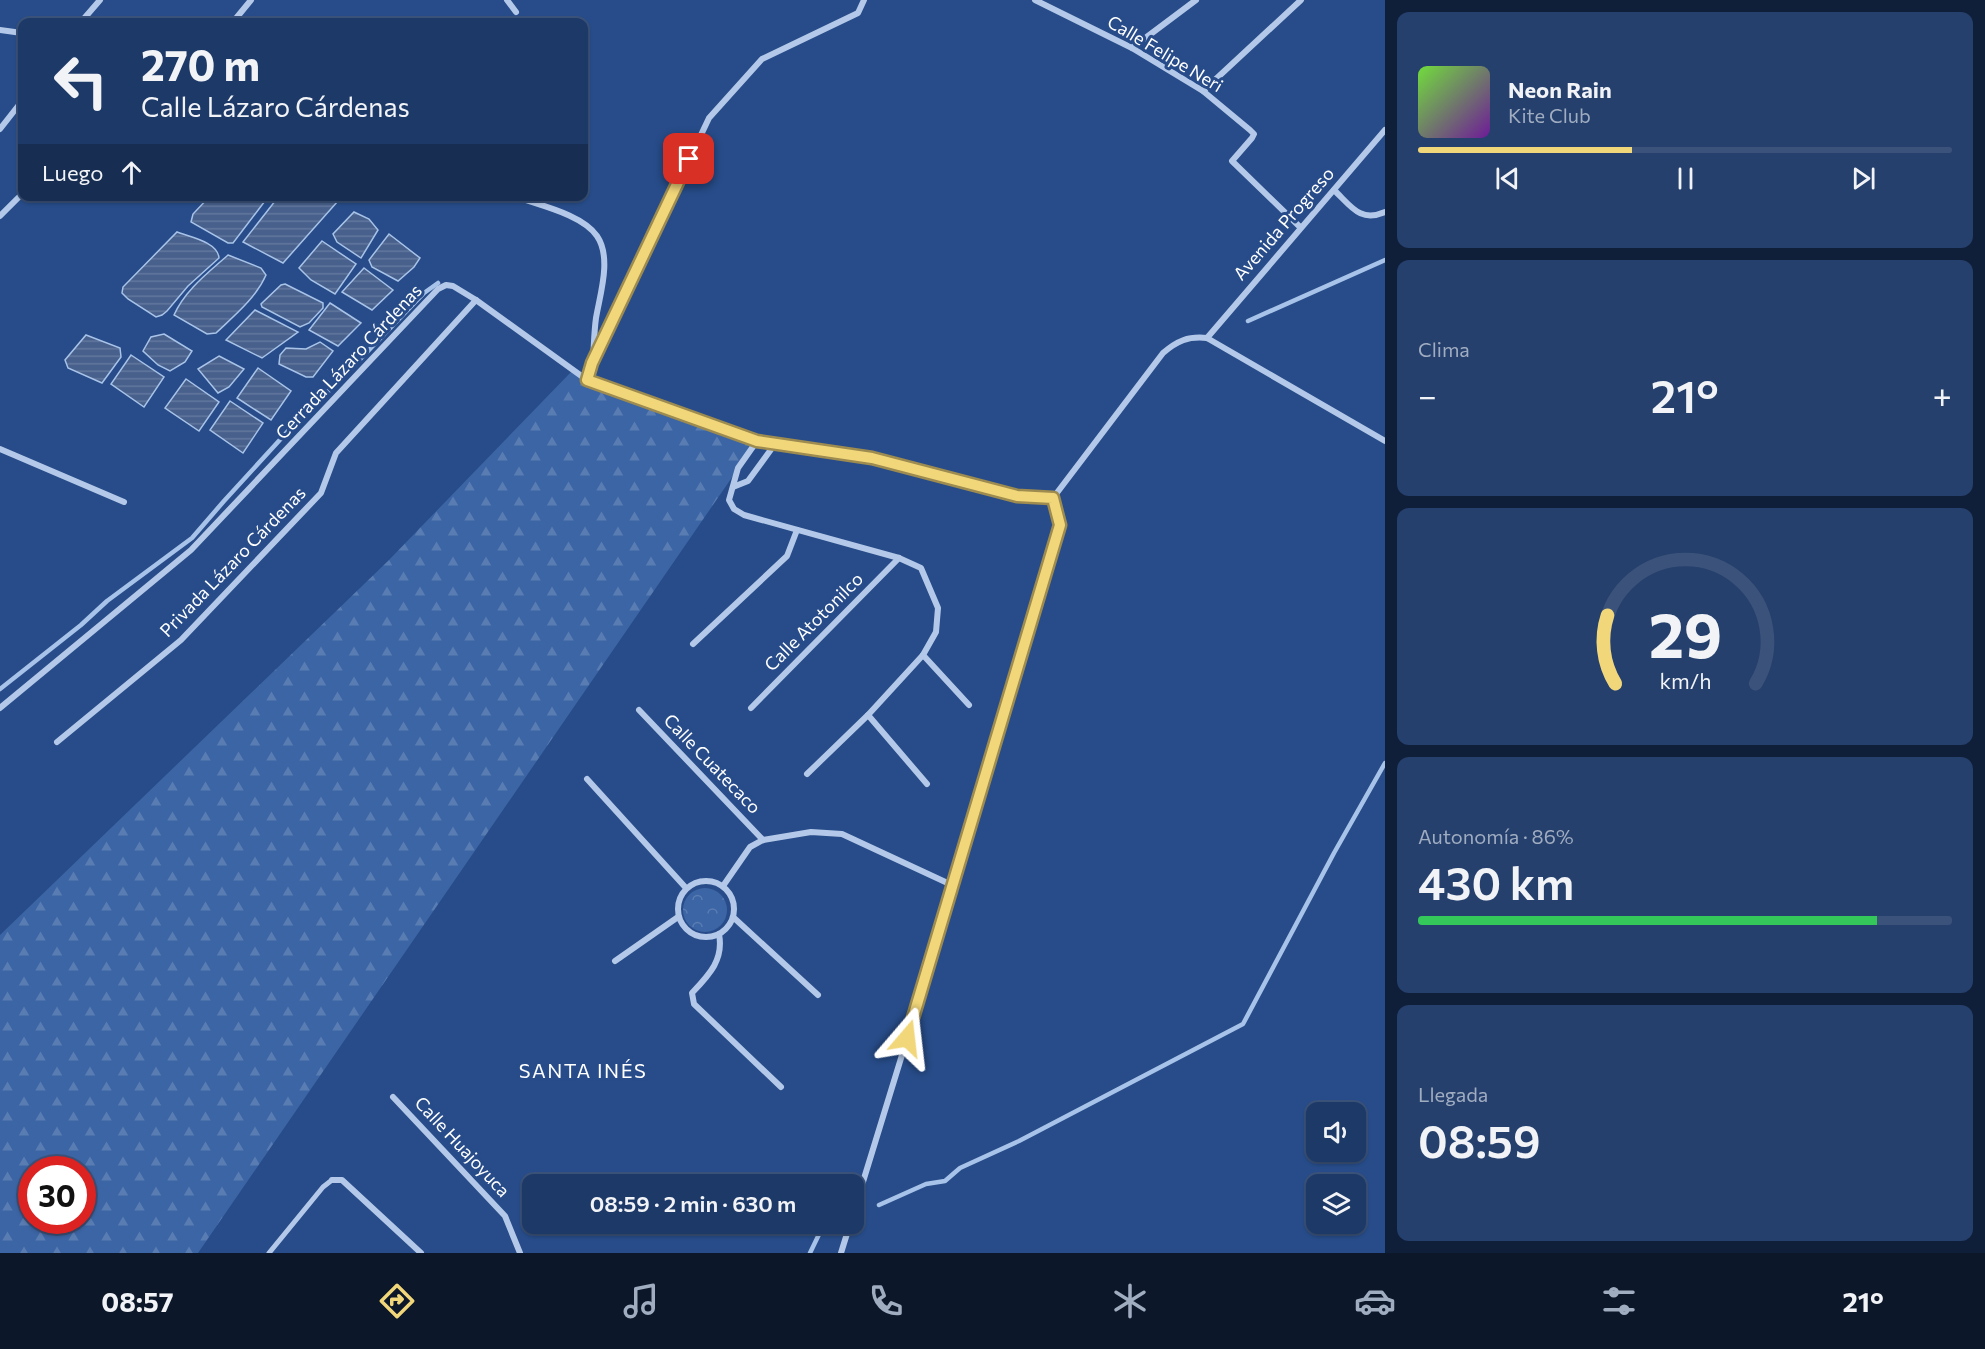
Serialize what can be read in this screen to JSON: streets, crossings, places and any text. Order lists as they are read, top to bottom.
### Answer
{
  "streets": {
    "street": [
      "Calle Felipe Neri",
      "Avenida Progreso",
      "Cerrada Lázaro Cárdenas",
      "Privada Lázaro Cárdenas",
      "Calle Atotonilco",
      "Calle Cuatecaco",
      "Calle Huajoyuca"
    ]
  },
  "crossings": [
    ["Calle Felipe Neri", "Avenida Progreso"],
    ["Cerrada Lázaro Cárdenas", "Privada Lázaro Cárdenas"]
  ],
  "districts": ["SANTA INÉS"],
  "page": {
    "turn": ["270 m", "Calle Lázaro Cárdenas"],
    "song": ["Neon Rain", "Kite Club"],
    "then": "Luego",
    "tile": [
      "Clima",
      ["Autonomía · 86%", "430 km"],
      ["Llegada", "08:59"]
    ],
    "heat": ["−", "21°", "+"],
    "limit": "30",
    "trip": "08:59 · 2 min · 630 m",
    "tabs": ["08:57", "21°"],
    "gauge": ["29", "km/h"]
  }
}
